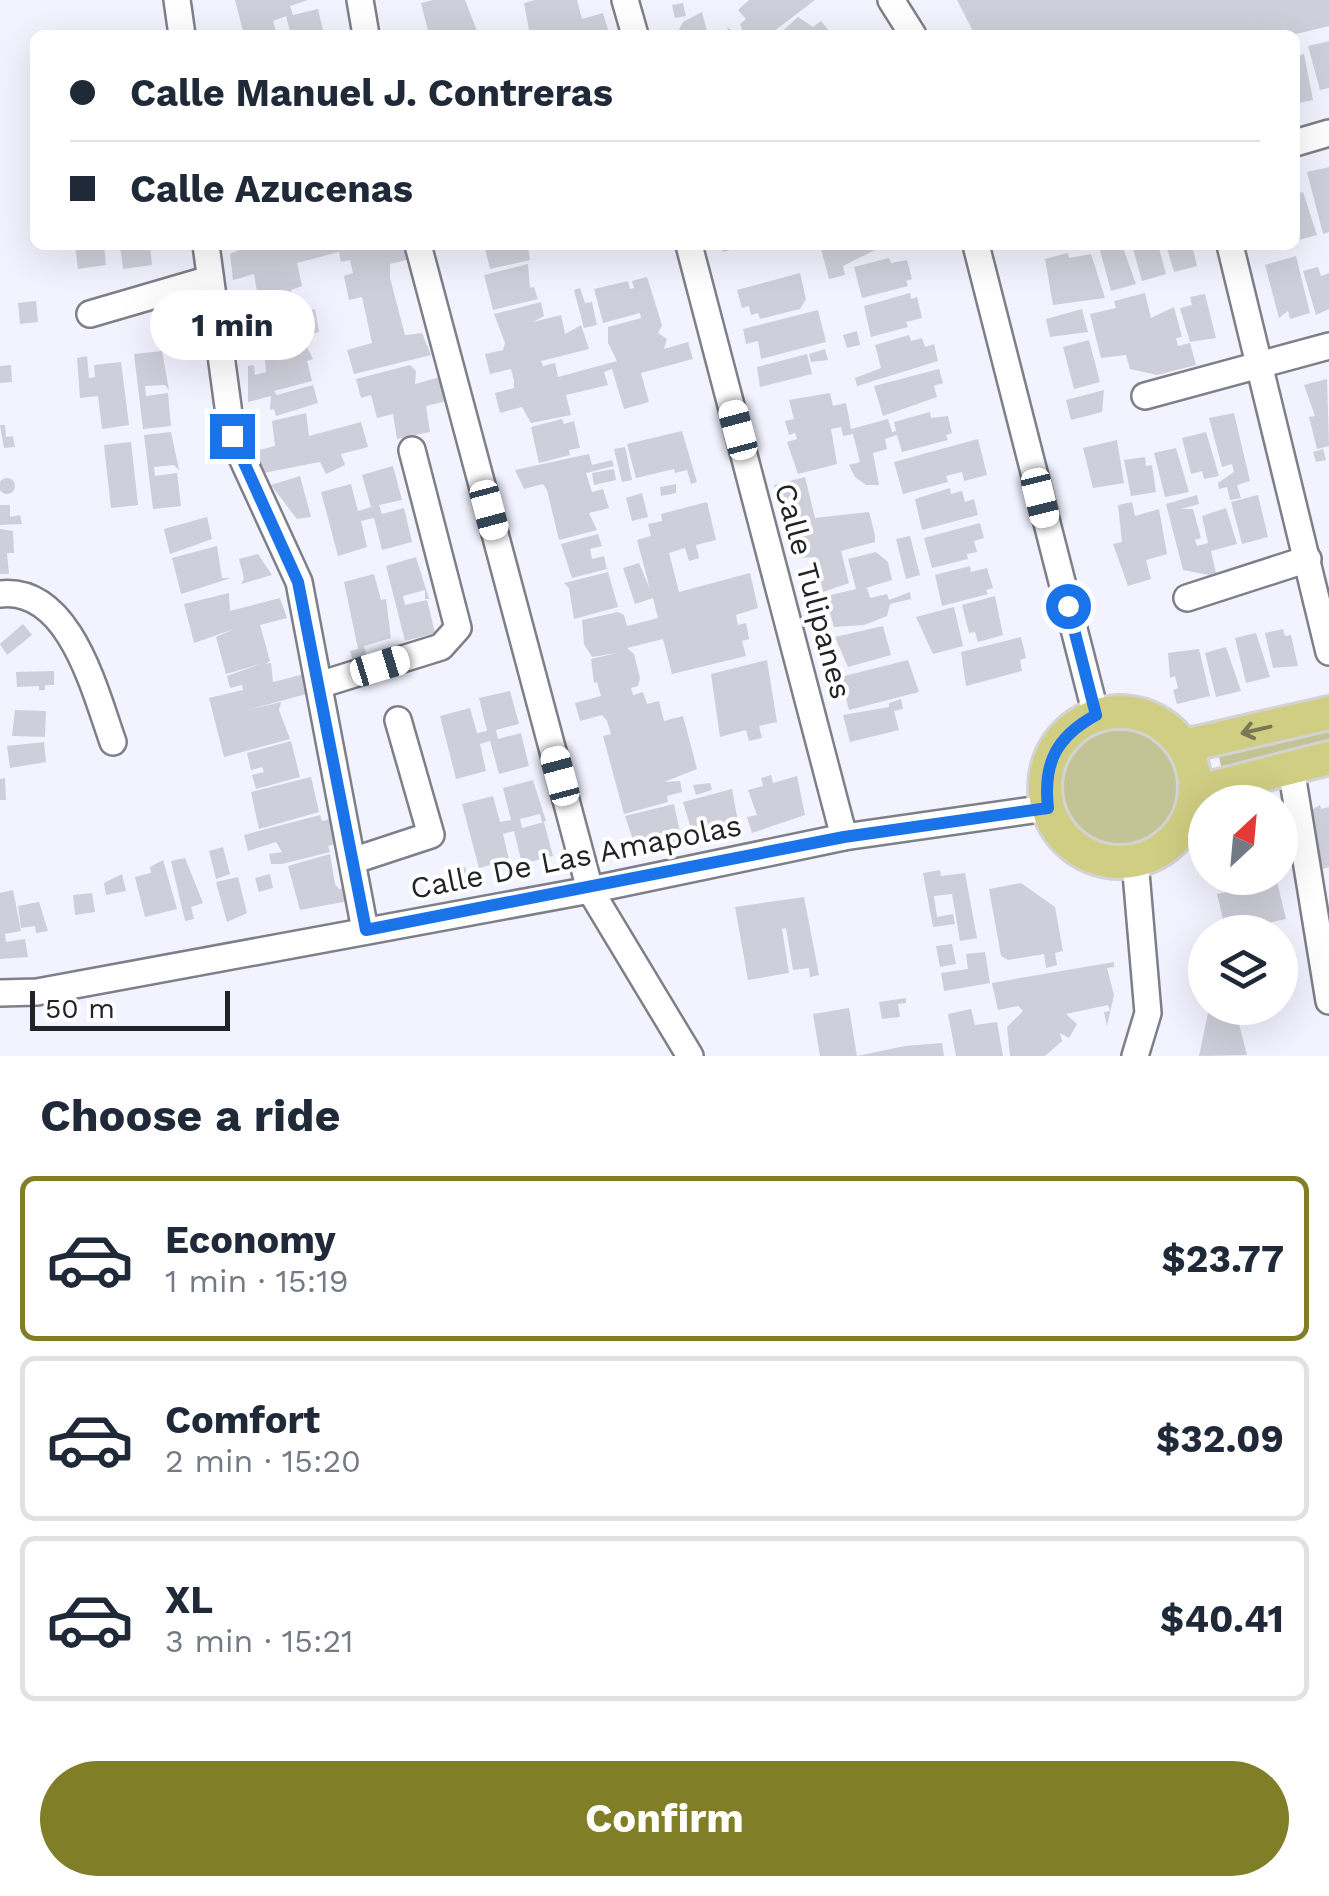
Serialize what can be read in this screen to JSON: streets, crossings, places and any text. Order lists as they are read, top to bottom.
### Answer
{
  "streets": {
    "street": ["Calle Tulipanes", "Calle De Las Amapolas"]
  },
  "crossings": [
    ["Calle Tulipanes", "Calle De Las Amapolas"]
  ],
  "scale_bar": "50 m",
  "north": "top right",
  "page": {
    "banner": ["Calle Manuel J. Contreras", "Calle Azucenas"],
    "bubble": "1 min",
    "scale": "50 m",
    "heading": "Choose a ride",
    "list": [
      {
        "name": "Economy",
        "note": "1 min · 15:19",
        "value": "$23.77"
      },
      {
        "name": "Comfort",
        "note": "2 min · 15:20",
        "value": "$32.09"
      },
      {
        "name": "XL",
        "note": "3 min · 15:21",
        "value": "$40.41"
      }
    ],
    "buttons": "Confirm"
  }
}
